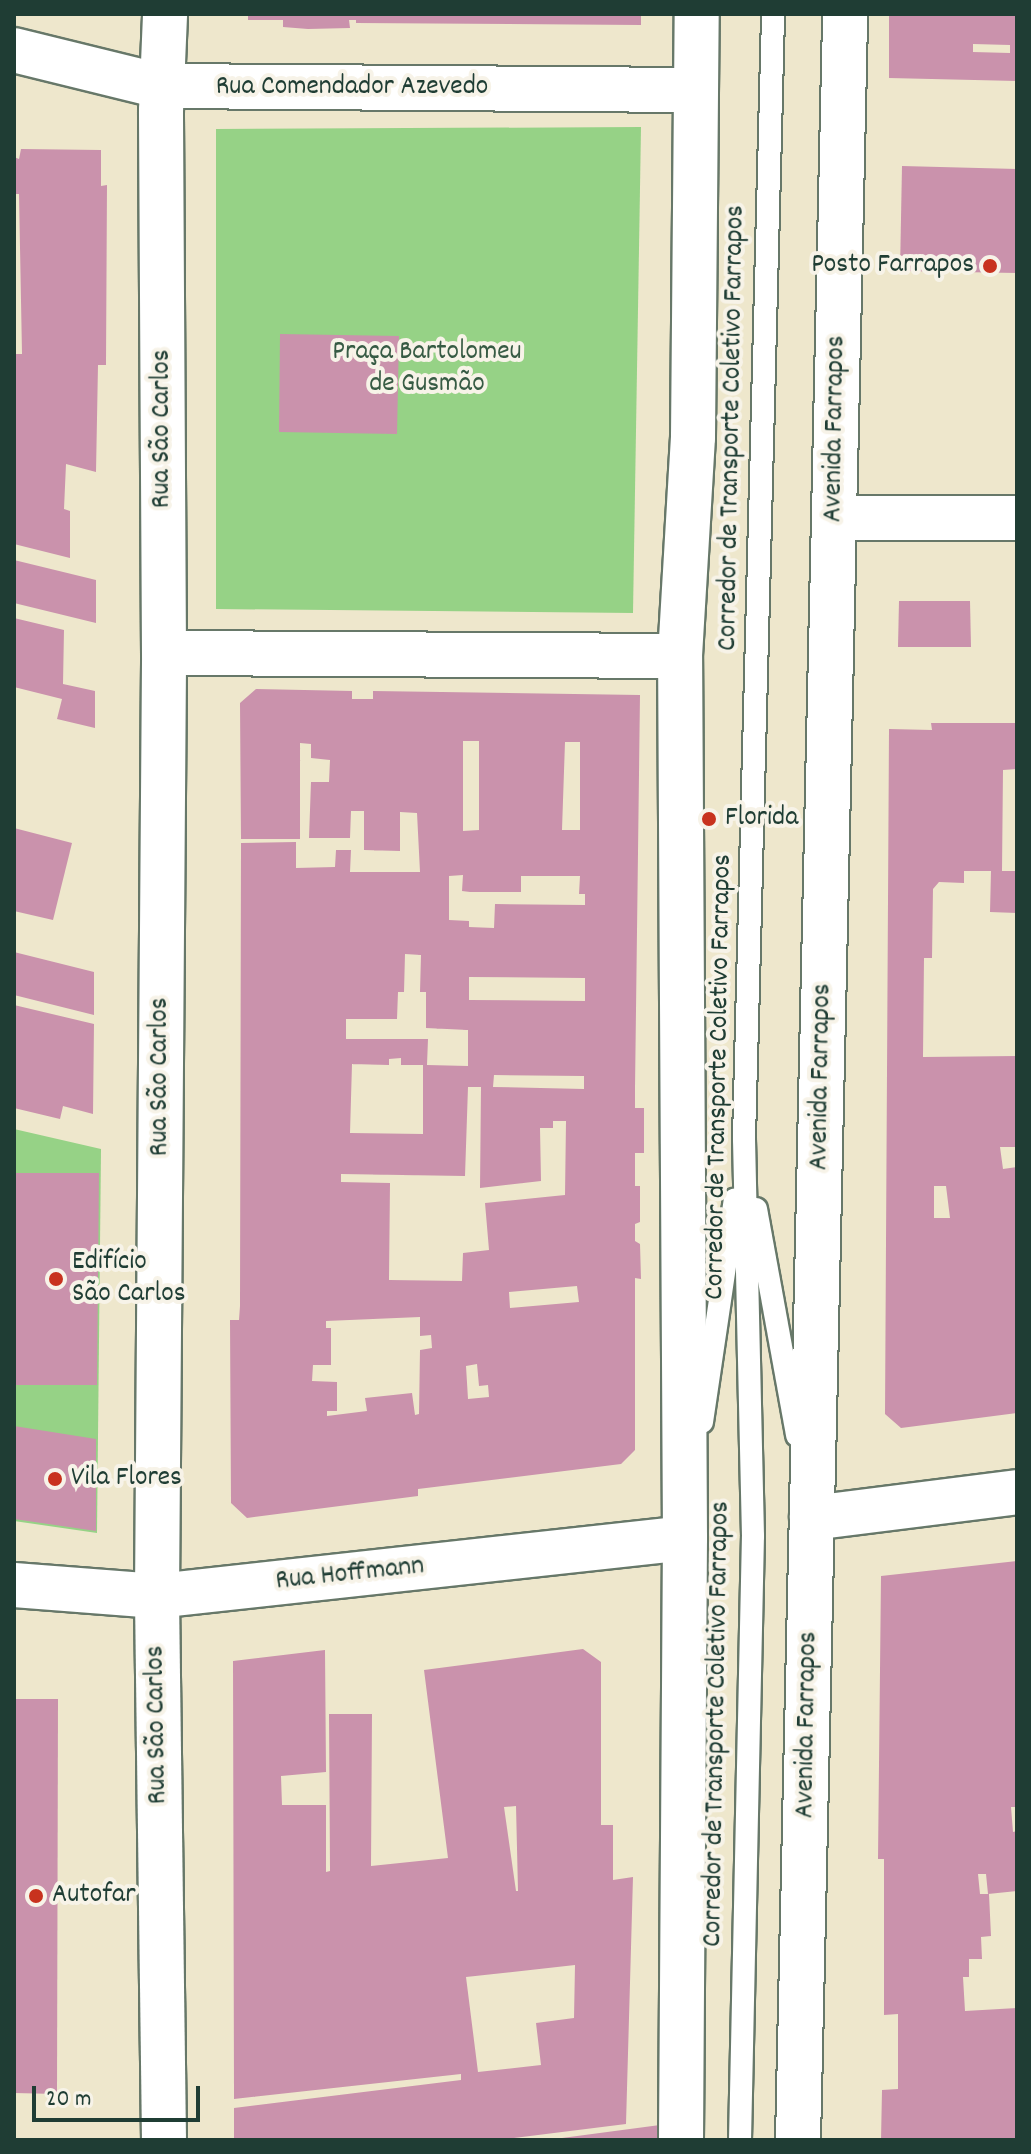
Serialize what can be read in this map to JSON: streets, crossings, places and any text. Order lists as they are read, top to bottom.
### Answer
{
  "streets": {
    "street": [
      "Rua Comendador Azevedo",
      "Rua São Carlos",
      "Avenida Farrapos",
      "Rua Hoffmann"
    ],
    "lane": ["Corredor de Transporte Coletivo Farrapos"]
  },
  "crossings": [
    ["Rua Comendador Azevedo", "Rua São Carlos"],
    ["Rua São Carlos", "Rua Hoffmann"]
  ],
  "parks": ["Praça Bartolomeu de Gusmão"],
  "places": [
    "Posto Farrapos",
    "Florida",
    "Edifício São Carlos",
    "Vila Flores",
    "Autofar"
  ],
  "scale_bar": "20 m"
}
